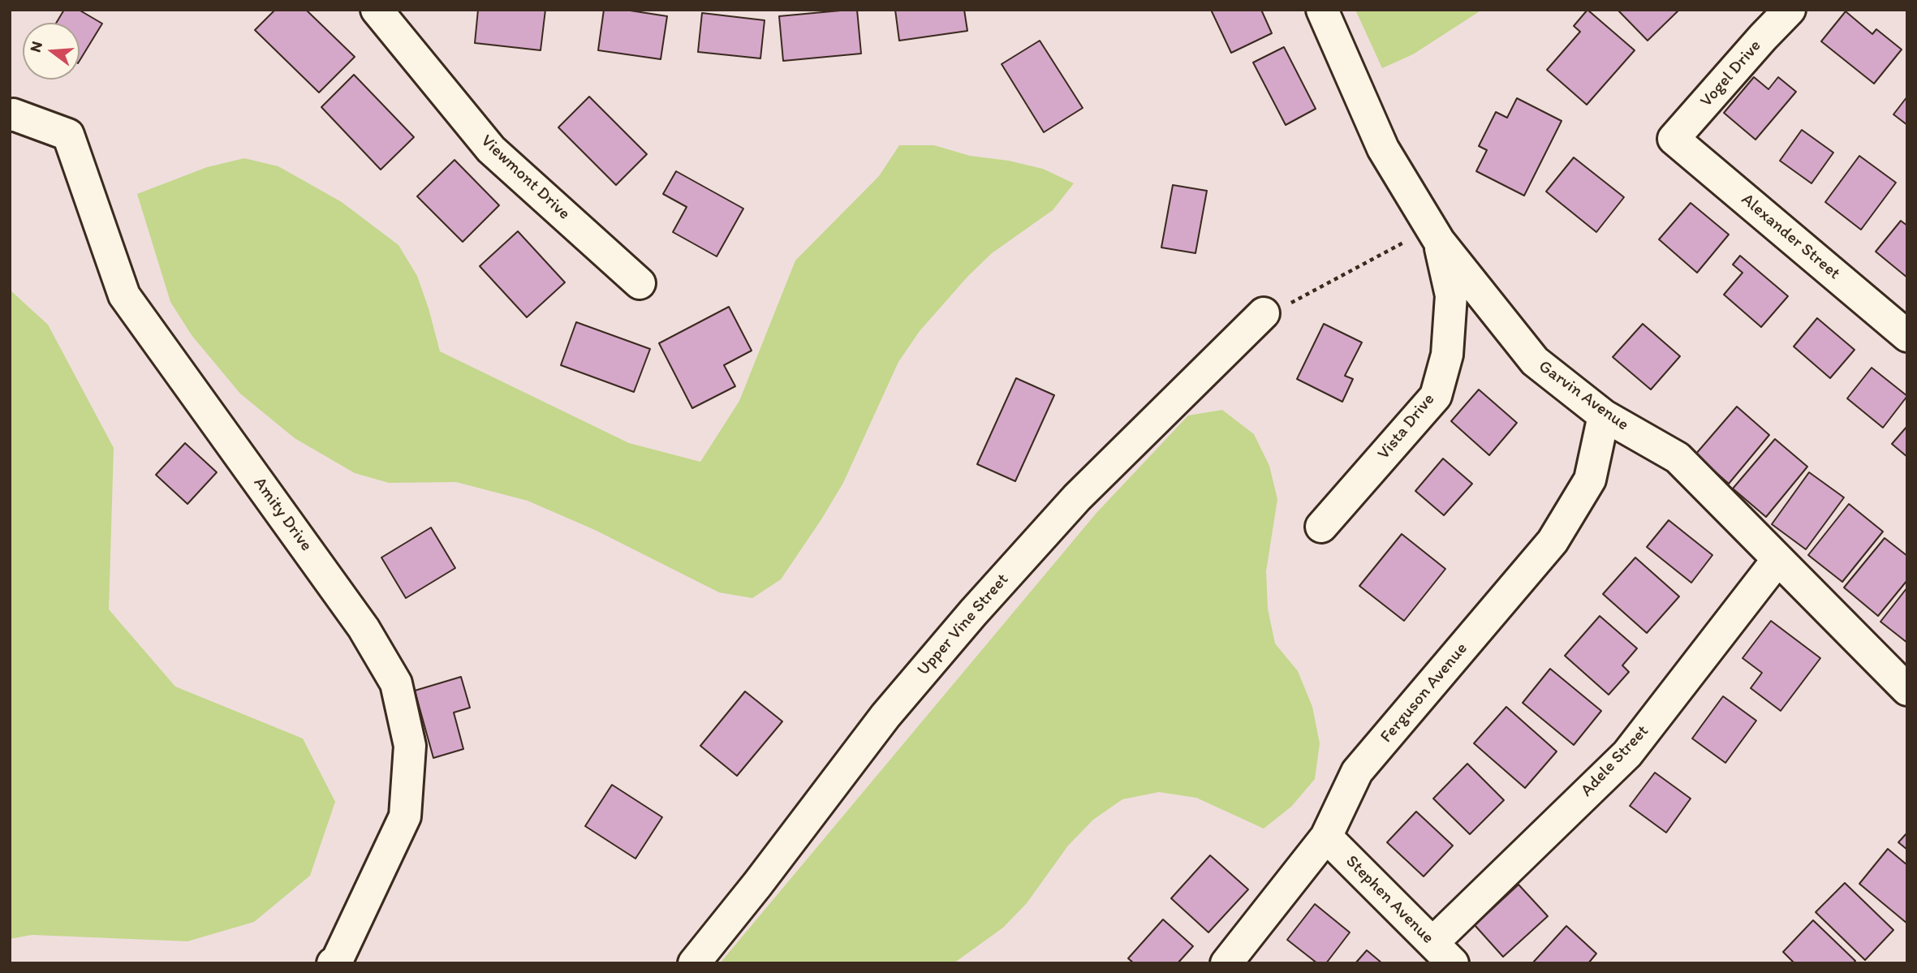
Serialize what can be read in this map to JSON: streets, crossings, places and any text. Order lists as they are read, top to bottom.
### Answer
{
  "streets": {
    "street": [
      "Vogel Drive",
      "Viewmont Drive",
      "Alexander Street",
      "Garvin Avenue",
      "Vista Drive",
      "Amity Drive",
      "Upper Vine Street",
      "Ferguson Avenue",
      "Adele Street",
      "Stephen Avenue"
    ]
  },
  "crossings": [
    ["Vogel Drive", "Alexander Street"],
    ["Garvin Avenue", "Vista Drive"],
    ["Garvin Avenue", "Ferguson Avenue"],
    ["Garvin Avenue", "Adele Street"],
    ["Ferguson Avenue", "Stephen Avenue"],
    ["Adele Street", "Stephen Avenue"]
  ],
  "north": "left"
}
